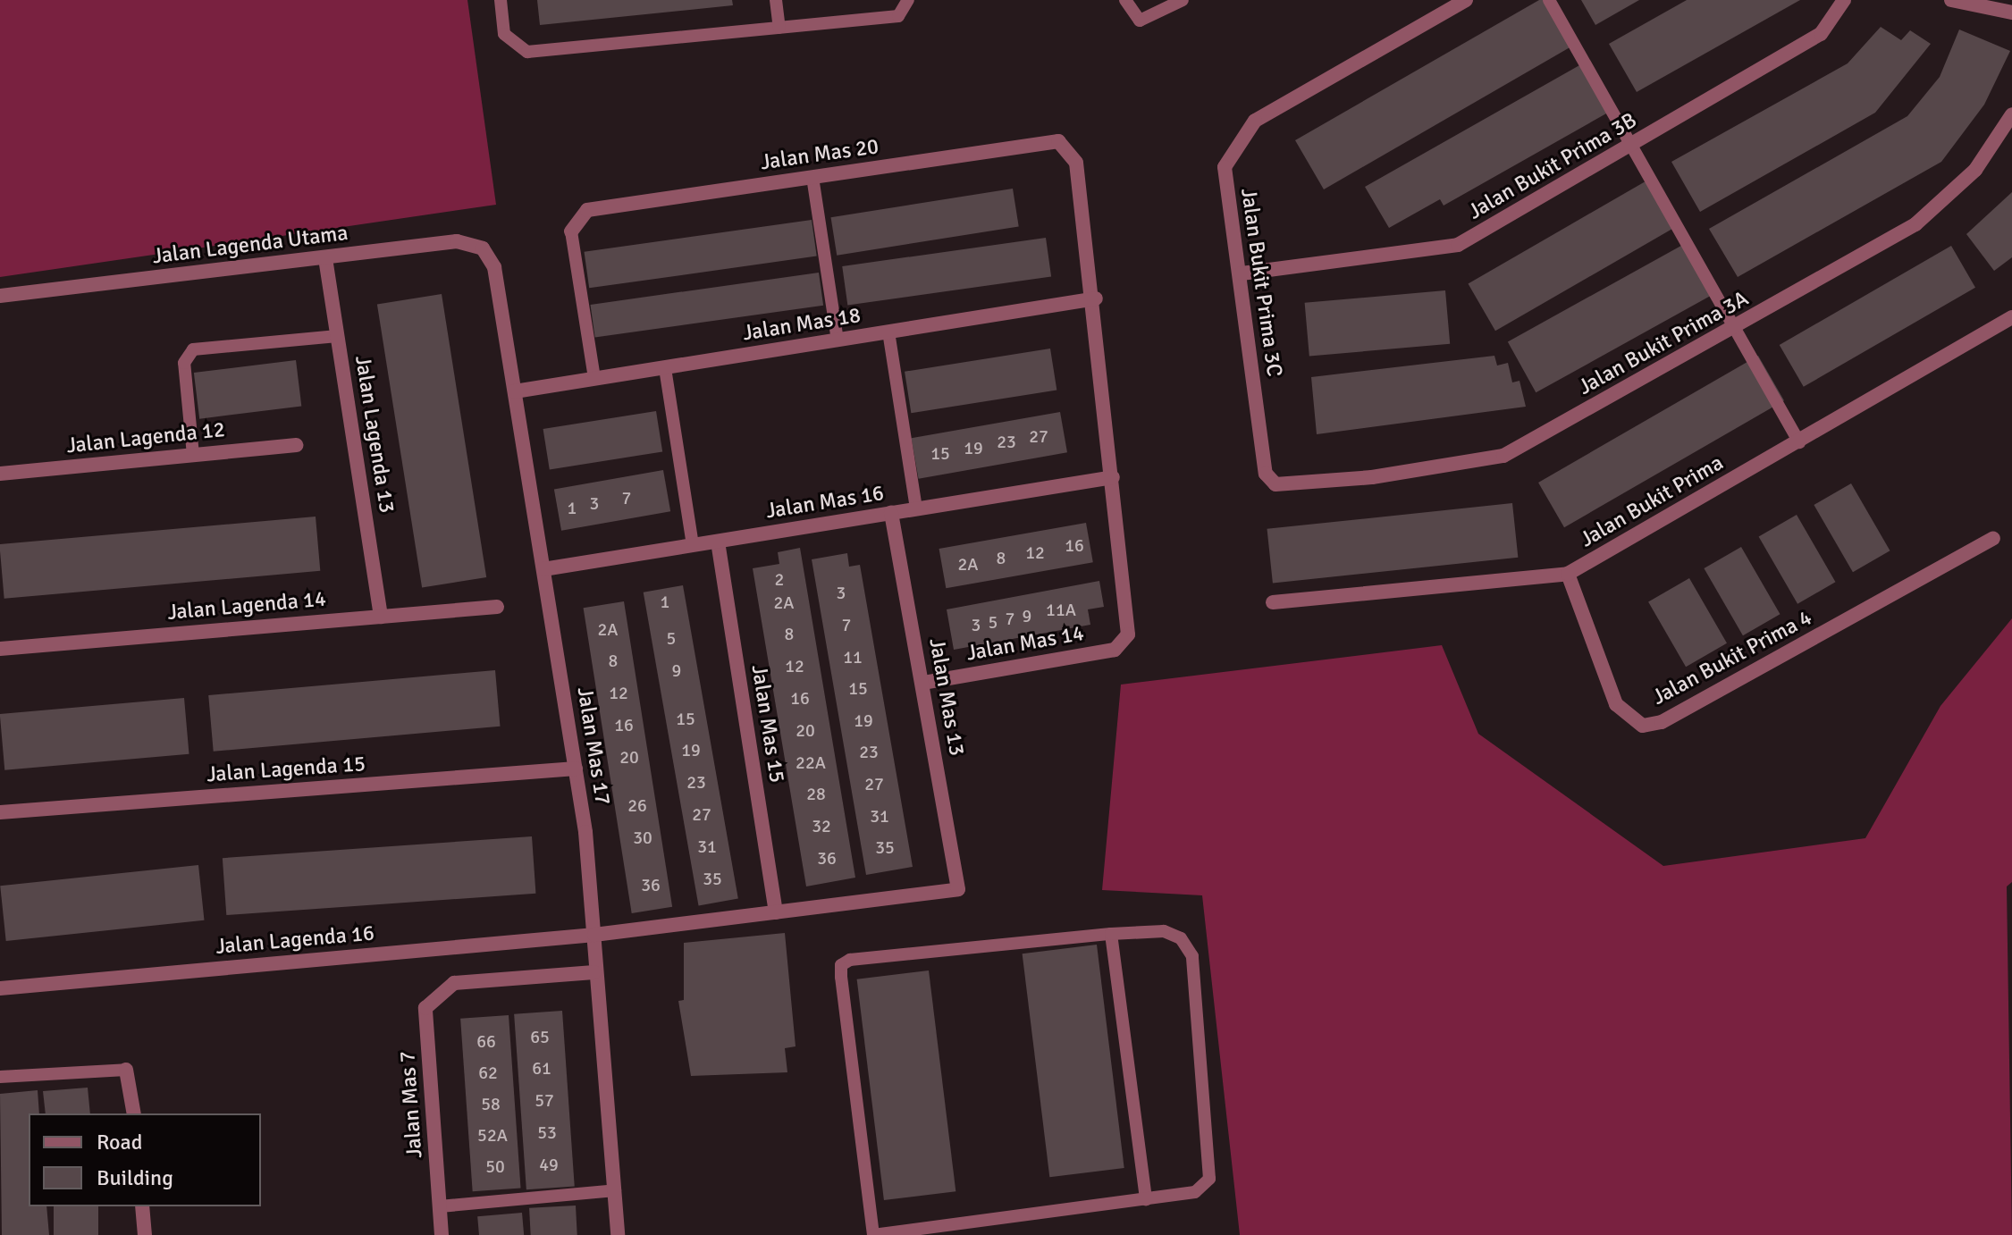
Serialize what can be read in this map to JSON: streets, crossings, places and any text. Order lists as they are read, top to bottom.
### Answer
{
  "streets": {
    "street": [
      "Jalan Mas 20",
      "Jalan Bukit Prima 3B",
      "Jalan Lagenda Utama",
      "Jalan Bukit Prima 3C",
      "Jalan Mas 18",
      "Jalan Bukit Prima 3A",
      "Jalan Lagenda 13",
      "Jalan Lagenda 12",
      "Jalan Bukit Prima",
      "Jalan Mas 16",
      "Jalan Lagenda 14",
      "Jalan Mas 14",
      "Jalan Bukit Prima 4",
      "Jalan Mas 13",
      "Jalan Mas 15",
      "Jalan Mas 17",
      "Jalan Lagenda 15",
      "Jalan Lagenda 16",
      "Jalan Mas 7"
    ]
  },
  "crossings": [
    ["Jalan Mas 20", "Jalan Mas 18"],
    ["Jalan Bukit Prima 3B", "Jalan Bukit Prima 3C"],
    ["Jalan Lagenda Utama", "Jalan Lagenda 13"],
    ["Jalan Lagenda Utama", "Jalan Mas 17"],
    ["Jalan Bukit Prima 3C", "Jalan Bukit Prima 3A"],
    ["Jalan Mas 18", "Jalan Mas 17"],
    ["Jalan Lagenda 13", "Jalan Lagenda 14"],
    ["Jalan Bukit Prima", "Jalan Bukit Prima 4"],
    ["Jalan Mas 16", "Jalan Mas 14"],
    ["Jalan Mas 16", "Jalan Mas 13"],
    ["Jalan Mas 16", "Jalan Mas 15"],
    ["Jalan Mas 16", "Jalan Mas 17"],
    ["Jalan Mas 14", "Jalan Mas 13"],
    ["Jalan Mas 13", "Jalan Lagenda 16"],
    ["Jalan Mas 15", "Jalan Lagenda 16"],
    ["Jalan Mas 17", "Jalan Lagenda 15"],
    ["Jalan Mas 17", "Jalan Lagenda 16"],
    ["Jalan Mas 17", "Jalan Mas 7"]
  ],
  "house_numbers": [
    "27",
    "23",
    "19",
    "15",
    "7",
    "3",
    "1",
    "16",
    "12",
    "8",
    "2A",
    "2",
    "3",
    "1",
    "2A",
    "11A",
    "9",
    "7",
    "5",
    "7",
    "3",
    "2A",
    "8",
    "5",
    "11",
    "8",
    "12",
    "9",
    "15",
    "12",
    "16",
    "15",
    "19",
    "16",
    "20",
    "19",
    "23",
    "20",
    "22A",
    "23",
    "27",
    "28",
    "26",
    "27",
    "31",
    "32",
    "30",
    "31",
    "35",
    "36",
    "35",
    "36",
    "65",
    "66",
    "61",
    "62",
    "57",
    "58",
    "53",
    "52A",
    "49",
    "50"
  ],
  "legend": ["Road", "Building"]
}
